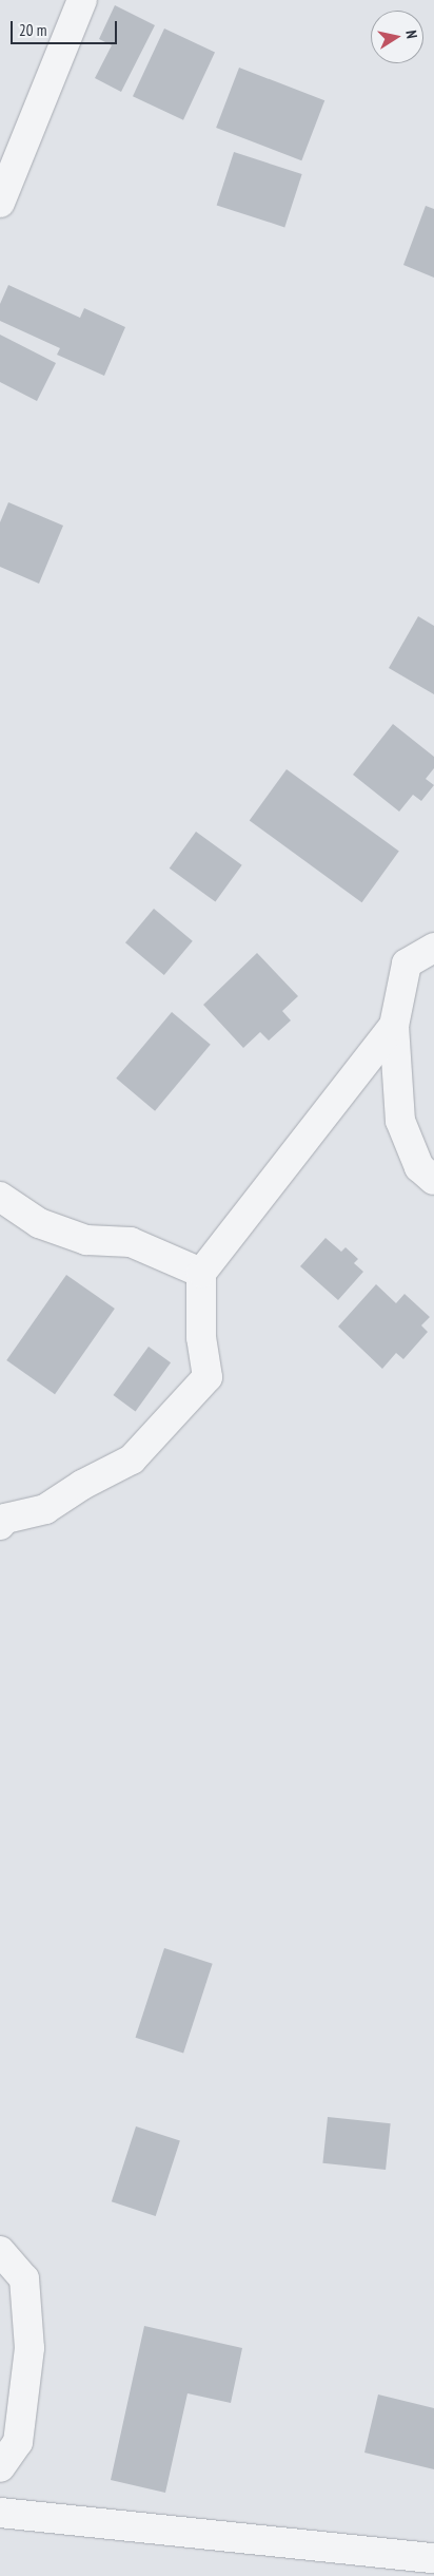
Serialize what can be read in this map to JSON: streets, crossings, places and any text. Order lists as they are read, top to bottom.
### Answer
{
  "scale_bar": "20 m",
  "north": "right"
}
